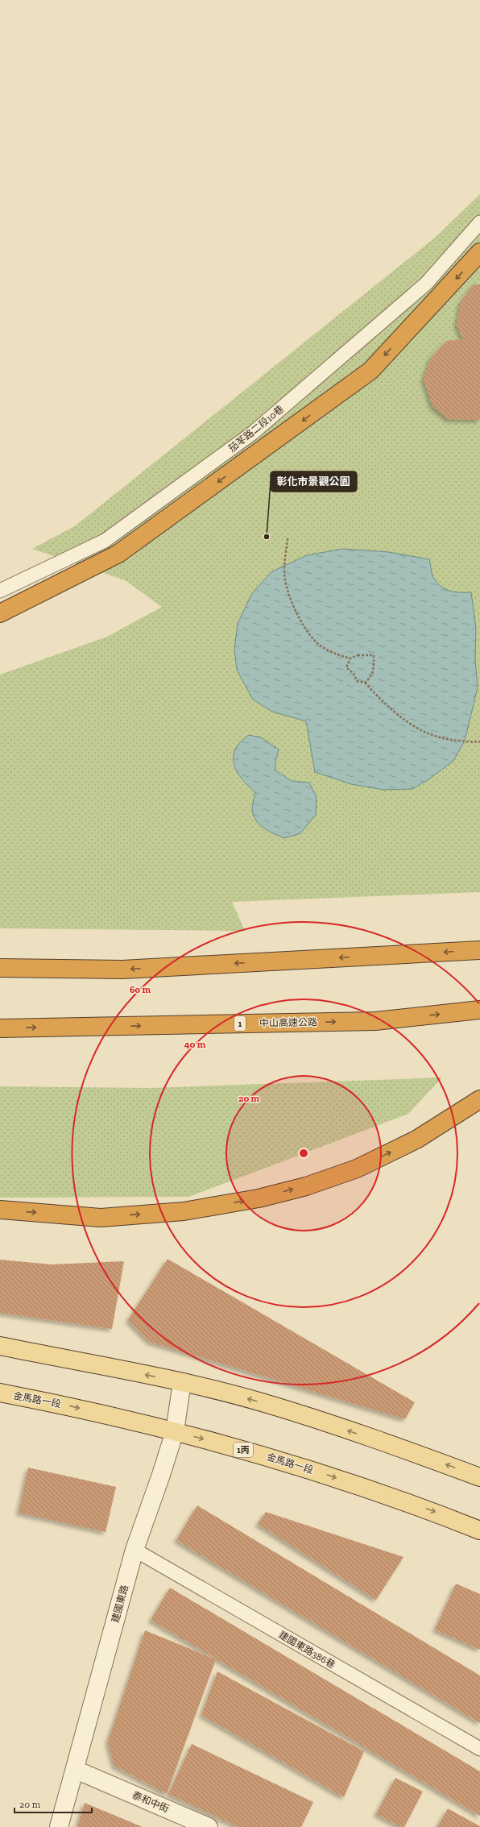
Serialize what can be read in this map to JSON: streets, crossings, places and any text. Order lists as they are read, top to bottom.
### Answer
{
  "streets": {
    "highway": ["中山高速公路", "1"],
    "main road": ["金馬路一段", "1丙"],
    "street": ["建國東路", "泰和中街"],
    "lane": ["茄苳路二段10巷", "建國東路386巷"]
  },
  "crossings": [
    ["金馬路一段", "建國東路"],
    ["建國東路", "建國東路386巷"],
    ["建國東路", "泰和中街"]
  ],
  "places": ["彰化市景觀公園"],
  "scale_bar": "20 m",
  "rings": ["60 m", "40 m", "20 m"]
}
